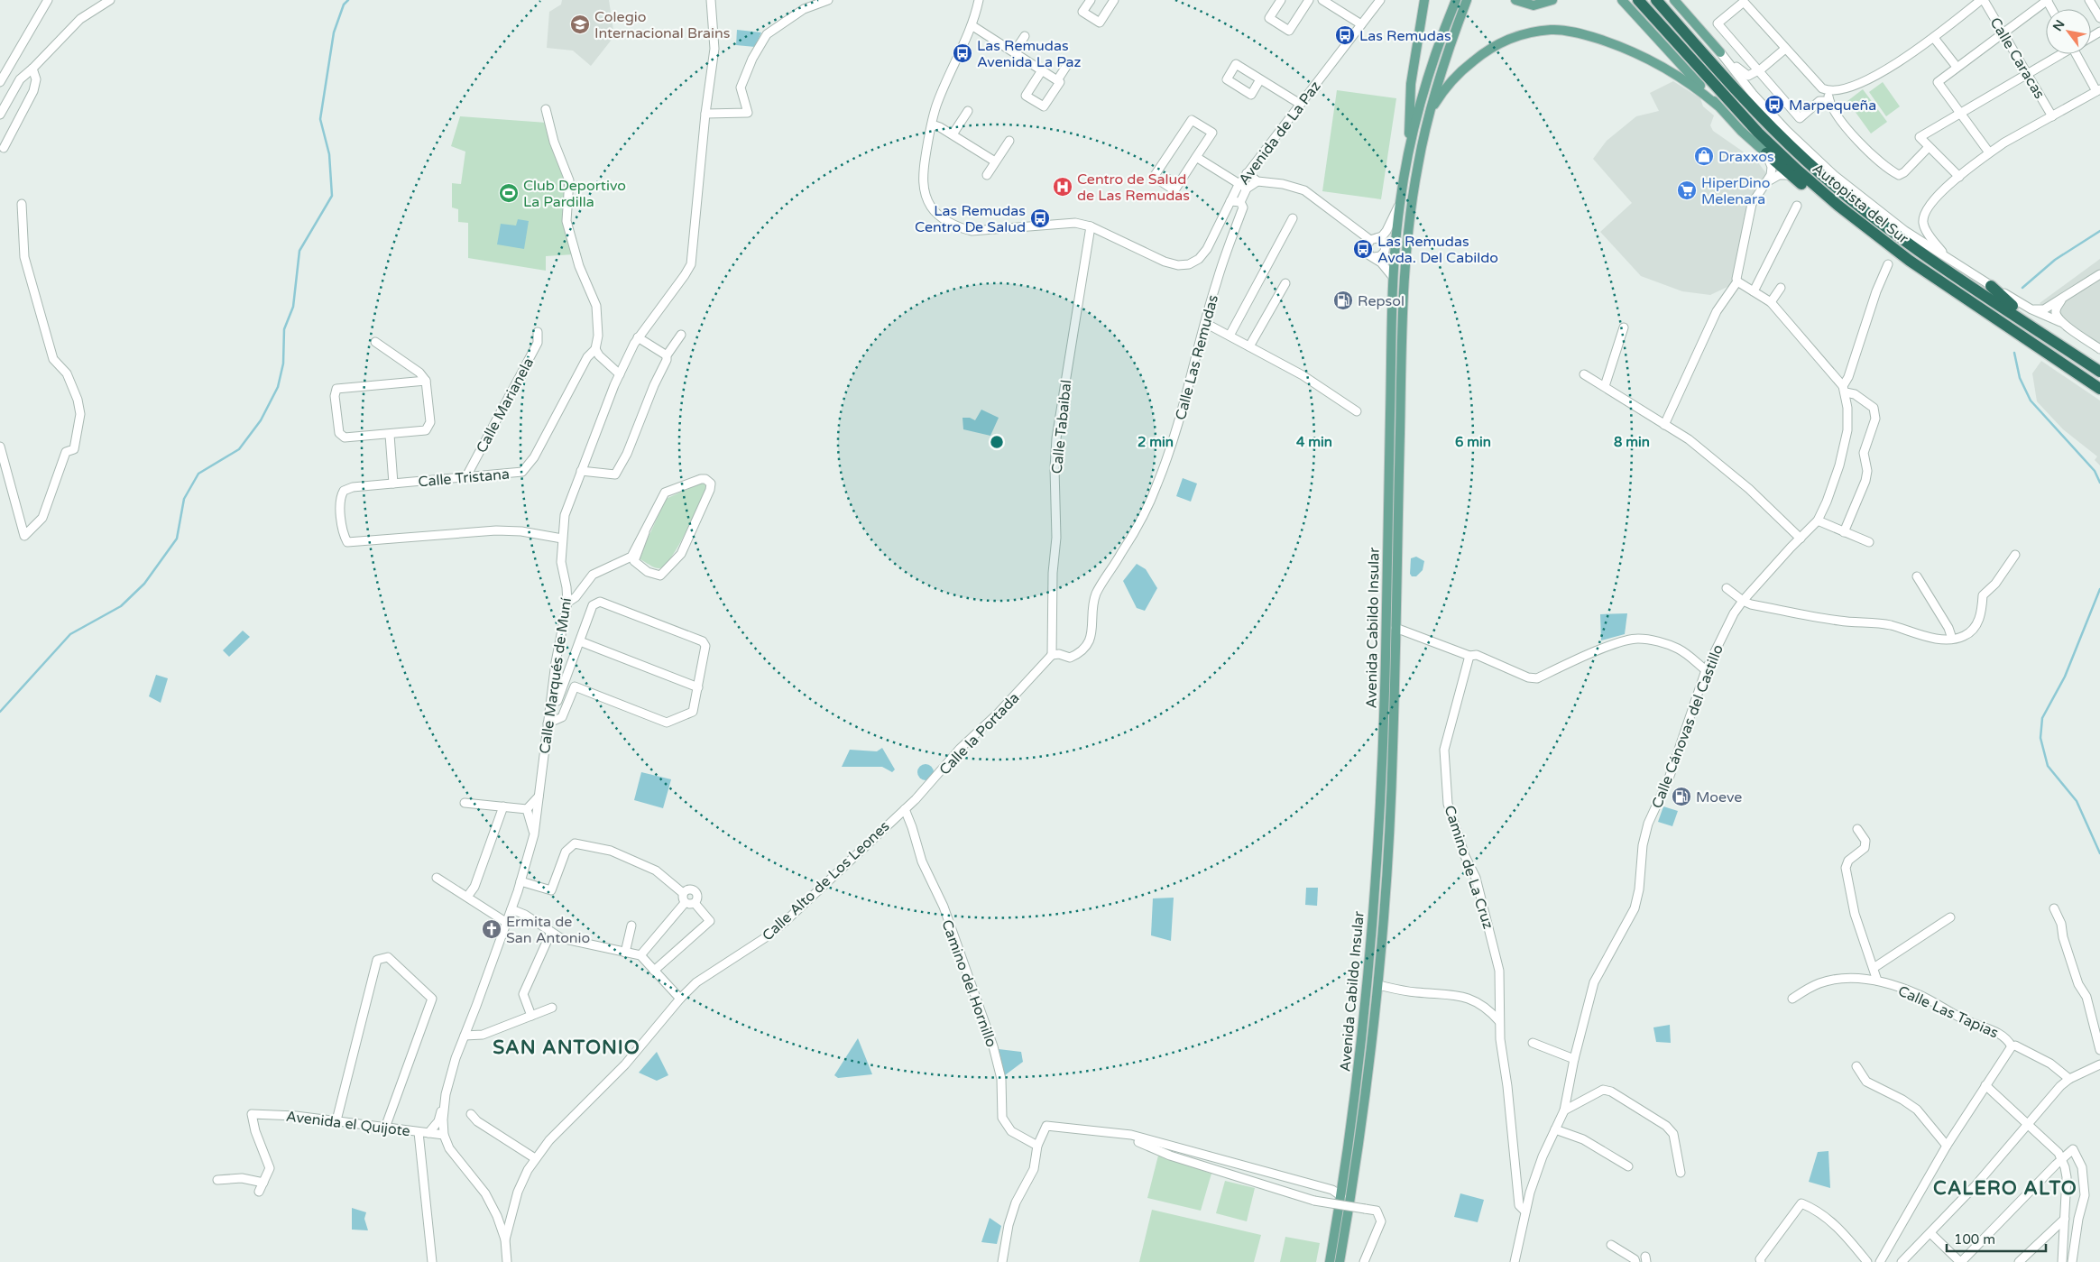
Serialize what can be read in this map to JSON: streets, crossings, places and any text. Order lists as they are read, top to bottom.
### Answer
{
  "streets": {
    "highway": ["Autopista del Sur"],
    "main road": ["Avenida Cabildo Insular"],
    "street": [
      "Calle Caracas",
      "Avenida de La Paz",
      "Calle Las Remudas",
      "Calle Marianela",
      "Calle Tabaibal",
      "Calle Tristana",
      "Calle Marqués de Muní",
      "Calle Cánovas del Castillo",
      "Calle la Portada",
      "Camino de La Cruz",
      "Calle Alto de Los Leones",
      "Camino del Hornillo",
      "Calle Las Tapias",
      "Avenida el Quijote"
    ]
  },
  "crossings": [
    ["Avenida de La Paz", "Calle Tabaibal"],
    ["Calle Las Remudas", "Calle Tabaibal"],
    ["Calle Las Remudas", "Calle la Portada"],
    ["Calle Marianela", "Calle Tristana"],
    ["Calle Tabaibal", "Calle la Portada"],
    ["Calle Tristana", "Calle Marqués de Muní"],
    ["Calle Marqués de Muní", "Avenida el Quijote"],
    ["Calle Cánovas del Castillo", "Camino de La Cruz"],
    ["Calle la Portada", "Calle Alto de Los Leones"],
    ["Calle la Portada", "Camino del Hornillo"],
    ["Calle Alto de Los Leones", "Camino del Hornillo"]
  ],
  "districts": ["SAN ANTONIO", "CALERO ALTO"],
  "places": {
    "school or university": ["Colegio Internacional Brains"],
    "bus stop": [
      "Las Remudas",
      "Las Remudas Avenida La Paz",
      "Marpequeña",
      "Las Remudas Centro De Salud",
      "Las Remudas Avda. Del Cabildo"
    ],
    "shop": ["Draxxos"],
    "hospital": ["Centro de Salud de Las Remudas"],
    "supermarket": ["HiperDino Melenara"],
    "sports": ["Club Deportivo La Pardilla"],
    "fuel station": ["Repsol", "Moeve"],
    "church": ["Ermita de San Antonio"]
  },
  "scale_bar": "100 m",
  "north": "top left",
  "rings": [
    "2 min",
    "4 min",
    "6 min",
    "8 min"
  ]
}
